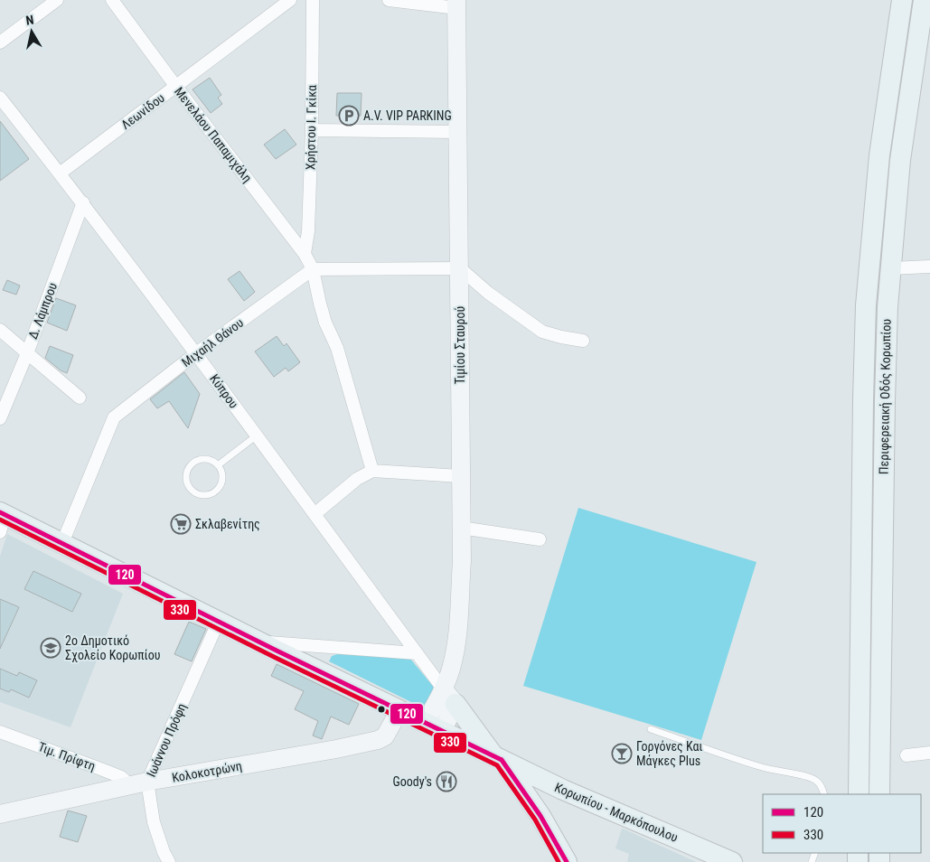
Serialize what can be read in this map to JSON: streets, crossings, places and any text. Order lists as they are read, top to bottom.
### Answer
{
  "streets": {
    "main road": ["Περιφερειακή Οδός Κορωπίου", "Κορωπίου - Μαρκόπουλου"],
    "street": [
      "Λεωνίδου",
      "Χρήστου Ι. Γκίκα",
      "Μενελάου Παπαμιχάλη",
      "Δ. Λάμπρου",
      "Μιχαήλ Θάνου",
      "Τιμίου Σταυρού",
      "Κύπρου",
      "Ιωάννου Πρόφη",
      "Τιμ. Πρίφτη",
      "Κολοκοτρώνη"
    ]
  },
  "crossings": [
    ["Λεωνίδου", "Μενελάου Παπαμιχάλη"],
    ["Λεωνίδου", "Κύπρου"],
    ["Χρήστου Ι. Γκίκα", "Μενελάου Παπαμιχάλη"],
    ["Μενελάου Παπαμιχάλη", "Μιχαήλ Θάνου"],
    ["Δ. Λάμπρου", "Κύπρου"],
    ["Μιχαήλ Θάνου", "Κύπρου"],
    ["Μιχαήλ Θάνου", "Κορωπίου - Μαρκόπουλου"],
    ["Τιμίου Σταυρού", "Κύπρου"],
    ["Τιμίου Σταυρού", "Κορωπίου - Μαρκόπουλου"],
    ["Ιωάννου Πρόφη", "Τιμ. Πρίφτη"],
    ["Ιωάννου Πρόφη", "Κολοκοτρώνη"],
    ["Ιωάννου Πρόφη", "Κορωπίου - Μαρκόπουλου"],
    ["Τιμ. Πρίφτη", "Κολοκοτρώνη"],
    ["Κολοκοτρώνη", "Κορωπίου - Μαρκόπουλου"]
  ],
  "places": {
    "parking": ["A.V. VIP PARKING"],
    "supermarket": ["Σκλαβενίτης"],
    "school or university": ["2ο Δημοτικό Σχολείο Κορωπίου"],
    "bar": ["Γοργόνες Και Μάγκες Plus"],
    "restaurant": ["Goody's"]
  },
  "lines": ["transit line 120", "transit line 330"],
  "legend": ["120", "330"],
  "north": "top"
}
